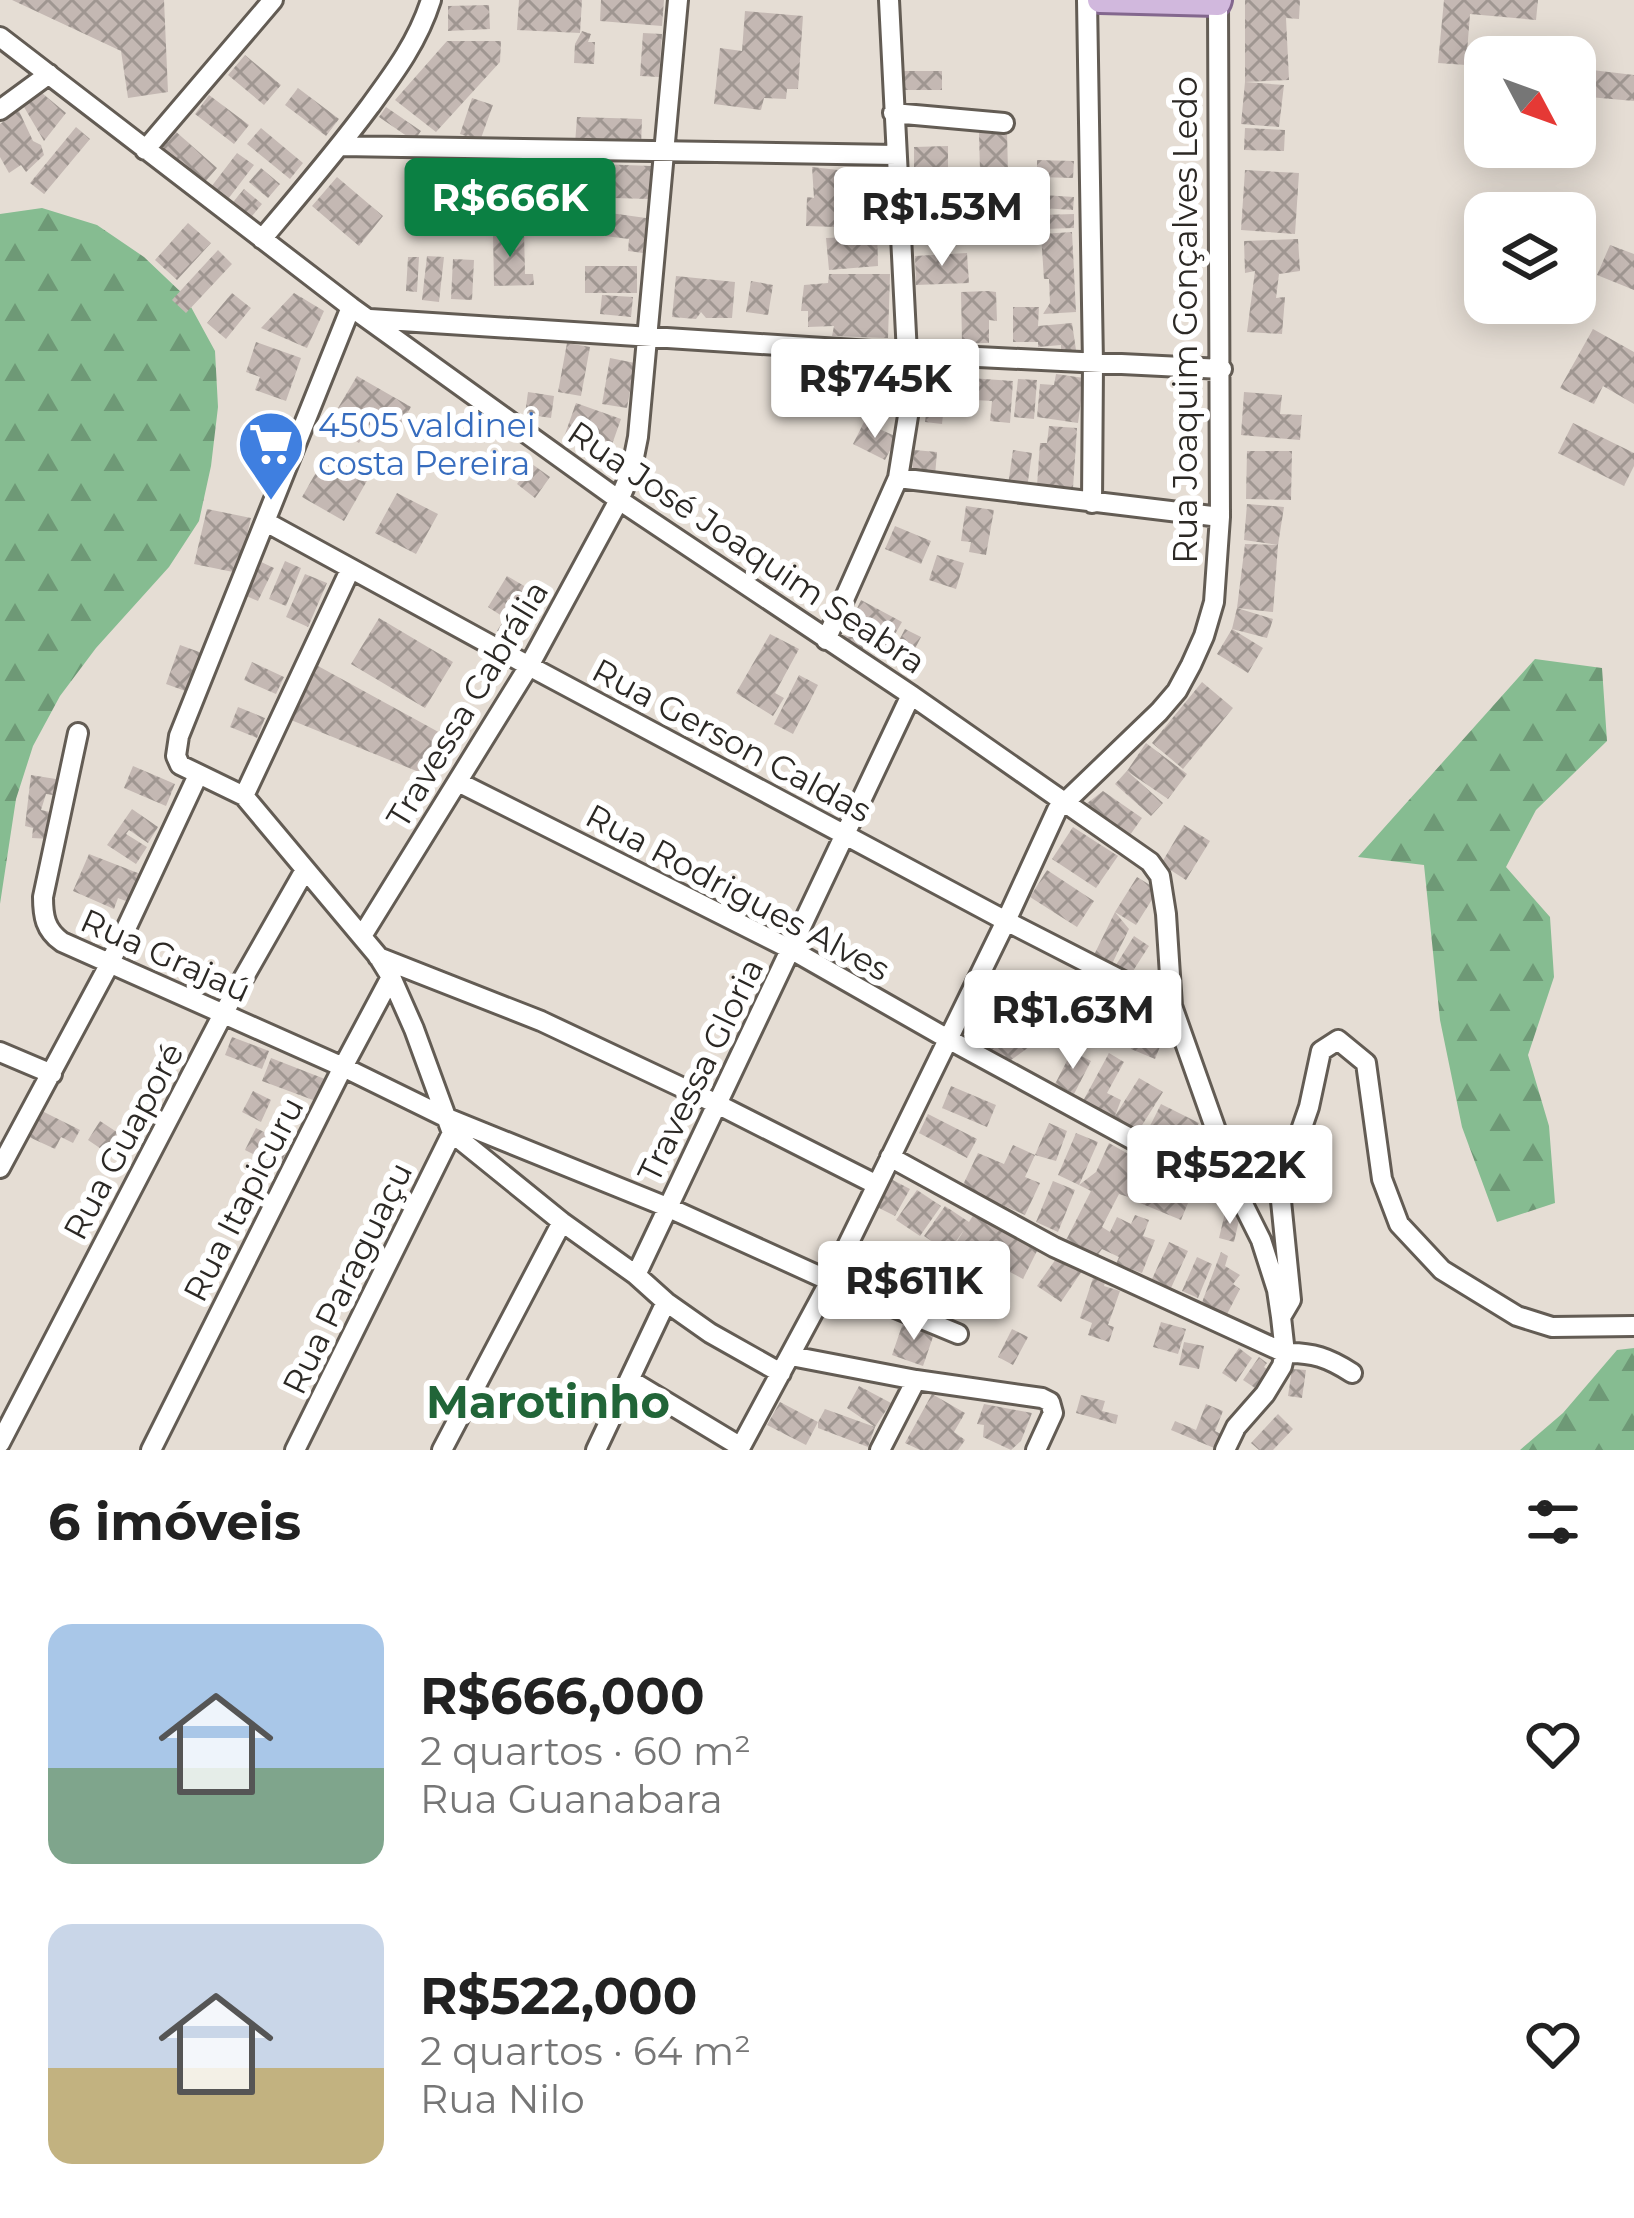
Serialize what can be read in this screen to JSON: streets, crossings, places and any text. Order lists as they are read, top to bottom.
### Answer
{
  "streets": {
    "street": [
      "Rua Joaquim Gonçalves Ledo",
      "Rua José Joaquim Seabra",
      "Travessa Cabrália",
      "Rua Gerson Caldas",
      "Rua Rodrigues Alves",
      "Rua Grajaú",
      "Travessa Gloria",
      "Rua Guaporé",
      "Rua Itapicuru",
      "Rua Paraguaçu"
    ]
  },
  "crossings": [
    ["Rua Joaquim Gonçalves Ledo", "Rua José Joaquim Seabra"],
    ["Rua Joaquim Gonçalves Ledo", "Rua Gerson Caldas"],
    ["Rua Joaquim Gonçalves Ledo", "Rua Rodrigues Alves"],
    ["Rua José Joaquim Seabra", "Travessa Cabrália"],
    ["Rua José Joaquim Seabra", "Rua Gerson Caldas"],
    ["Rua José Joaquim Seabra", "Rua Rodrigues Alves"],
    ["Rua José Joaquim Seabra", "Travessa Gloria"],
    ["Travessa Cabrália", "Rua Gerson Caldas"],
    ["Travessa Cabrália", "Rua Rodrigues Alves"],
    ["Rua Gerson Caldas", "Travessa Gloria"],
    ["Rua Rodrigues Alves", "Travessa Gloria"],
    ["Rua Grajaú", "Rua Guaporé"],
    ["Rua Grajaú", "Rua Itapicuru"],
    ["Rua Grajaú", "Rua Paraguaçu"]
  ],
  "districts": ["Marotinho"],
  "places": {
    "supermarket": ["4505 valdinei costa Pereira"]
  },
  "north": "bottom right",
  "page": {
    "price": [
      "R$666K",
      "R$1.53M",
      "R$745K",
      "R$1.63M",
      "R$522K",
      "R$611K"
    ],
    "heading": "6 imóveis",
    "list": [
      {
        "name": "R$666,000",
        "note": "2 quartos · 60 m² · Rua Guanabara"
      },
      {
        "name": "R$522,000",
        "note": "2 quartos · 64 m² · Rua Nilo"
      }
    ]
  }
}
